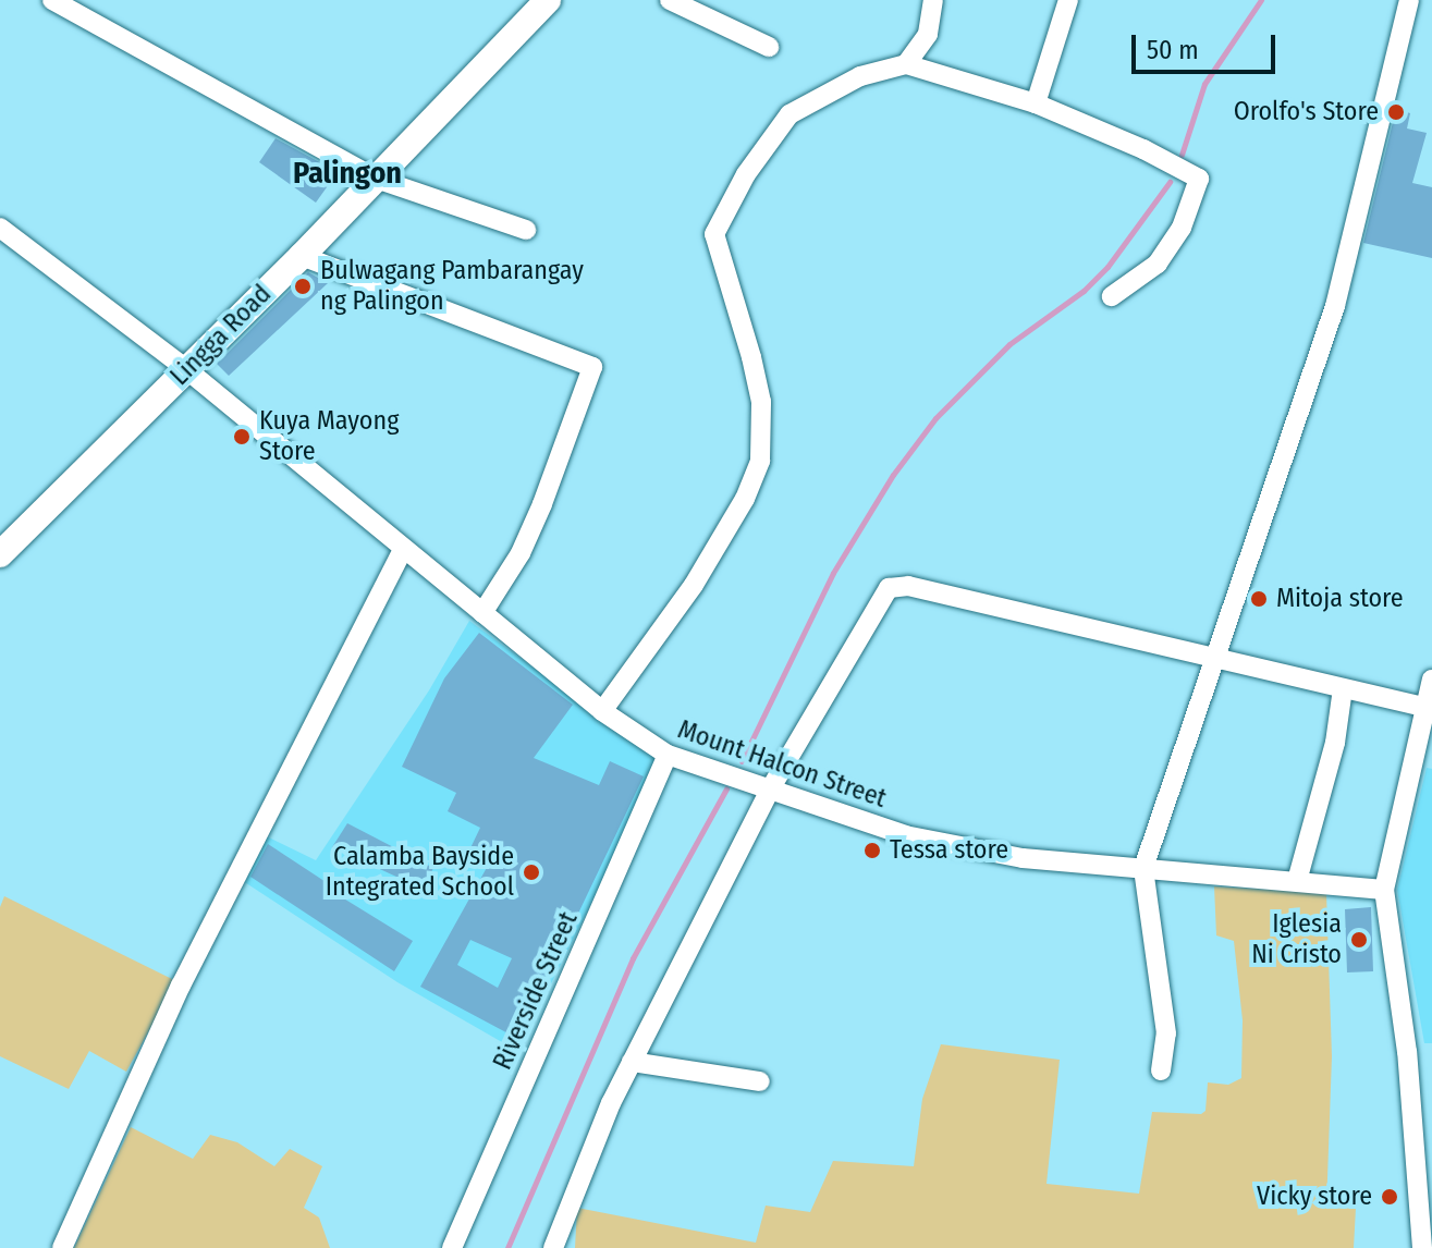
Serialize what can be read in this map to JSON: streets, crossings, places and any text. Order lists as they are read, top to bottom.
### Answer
{
  "streets": {
    "street": ["Lingga Road", "Mount Halcon Street", "Riverside Street"]
  },
  "crossings": [
    ["Lingga Road", "Mount Halcon Street"],
    ["Mount Halcon Street", "Riverside Street"]
  ],
  "districts": ["Palingon"],
  "places": [
    "Orolfo's Store",
    "Bulwagang Pambarangay ng Palingon",
    "Kuya Mayong Store",
    "Mitoja store",
    "Tessa store",
    "Calamba Bayside Integrated School",
    "Iglesia Ni Cristo",
    "Vicky store"
  ],
  "scale_bar": "50 m"
}
